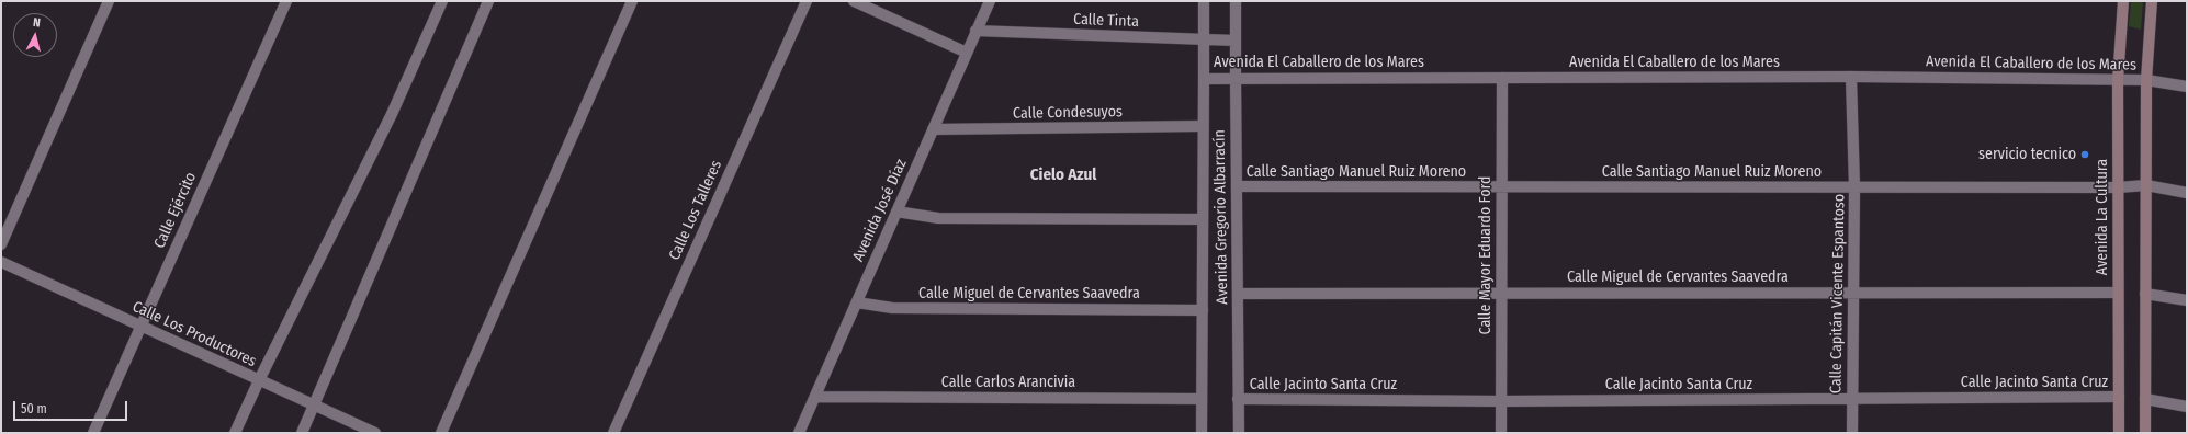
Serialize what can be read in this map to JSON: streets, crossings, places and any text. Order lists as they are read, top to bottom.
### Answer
{
  "streets": {
    "main road": ["Avenida La Cultura"],
    "street": [
      "Calle Tinta",
      "Avenida El Caballero de los Mares",
      "Calle Condesuyos",
      "Calle Santiago Manuel Ruiz Moreno",
      "Calle Ejército",
      "Calle Los Talleres",
      "Avenida José Díaz",
      "Avenida Gregorio Albarracín",
      "Calle Mayor Eduardo Ford",
      "Calle Miguel de Cervantes Saavedra",
      "Calle Capitán Vicente Espantoso",
      "Calle Los Productores",
      "Calle Carlos Arancivia",
      "Calle Jacinto Santa Cruz"
    ]
  },
  "crossings": [
    ["Calle Tinta", "Avenida José Díaz"],
    ["Calle Tinta", "Avenida Gregorio Albarracín"],
    ["Avenida El Caballero de los Mares", "Avenida Gregorio Albarracín"],
    ["Avenida El Caballero de los Mares", "Avenida La Cultura"],
    ["Avenida El Caballero de los Mares", "Calle Mayor Eduardo Ford"],
    ["Avenida El Caballero de los Mares", "Calle Capitán Vicente Espantoso"],
    ["Calle Condesuyos", "Avenida José Díaz"],
    ["Calle Condesuyos", "Avenida Gregorio Albarracín"],
    ["Calle Santiago Manuel Ruiz Moreno", "Avenida Gregorio Albarracín"],
    ["Calle Santiago Manuel Ruiz Moreno", "Avenida La Cultura"],
    ["Calle Santiago Manuel Ruiz Moreno", "Calle Mayor Eduardo Ford"],
    ["Calle Santiago Manuel Ruiz Moreno", "Calle Capitán Vicente Espantoso"],
    ["Calle Ejército", "Calle Los Productores"],
    ["Avenida José Díaz", "Calle Miguel de Cervantes Saavedra"],
    ["Avenida José Díaz", "Calle Carlos Arancivia"],
    ["Avenida Gregorio Albarracín", "Calle Miguel de Cervantes Saavedra"],
    ["Avenida Gregorio Albarracín", "Calle Carlos Arancivia"],
    ["Avenida Gregorio Albarracín", "Calle Jacinto Santa Cruz"],
    ["Avenida La Cultura", "Calle Miguel de Cervantes Saavedra"],
    ["Avenida La Cultura", "Calle Jacinto Santa Cruz"],
    ["Calle Mayor Eduardo Ford", "Calle Miguel de Cervantes Saavedra"],
    ["Calle Mayor Eduardo Ford", "Calle Jacinto Santa Cruz"],
    ["Calle Miguel de Cervantes Saavedra", "Calle Capitán Vicente Espantoso"],
    ["Calle Capitán Vicente Espantoso", "Calle Jacinto Santa Cruz"]
  ],
  "districts": ["Cielo Azul"],
  "places": ["servicio tecnico"],
  "scale_bar": "50 m",
  "north": "top"
}
